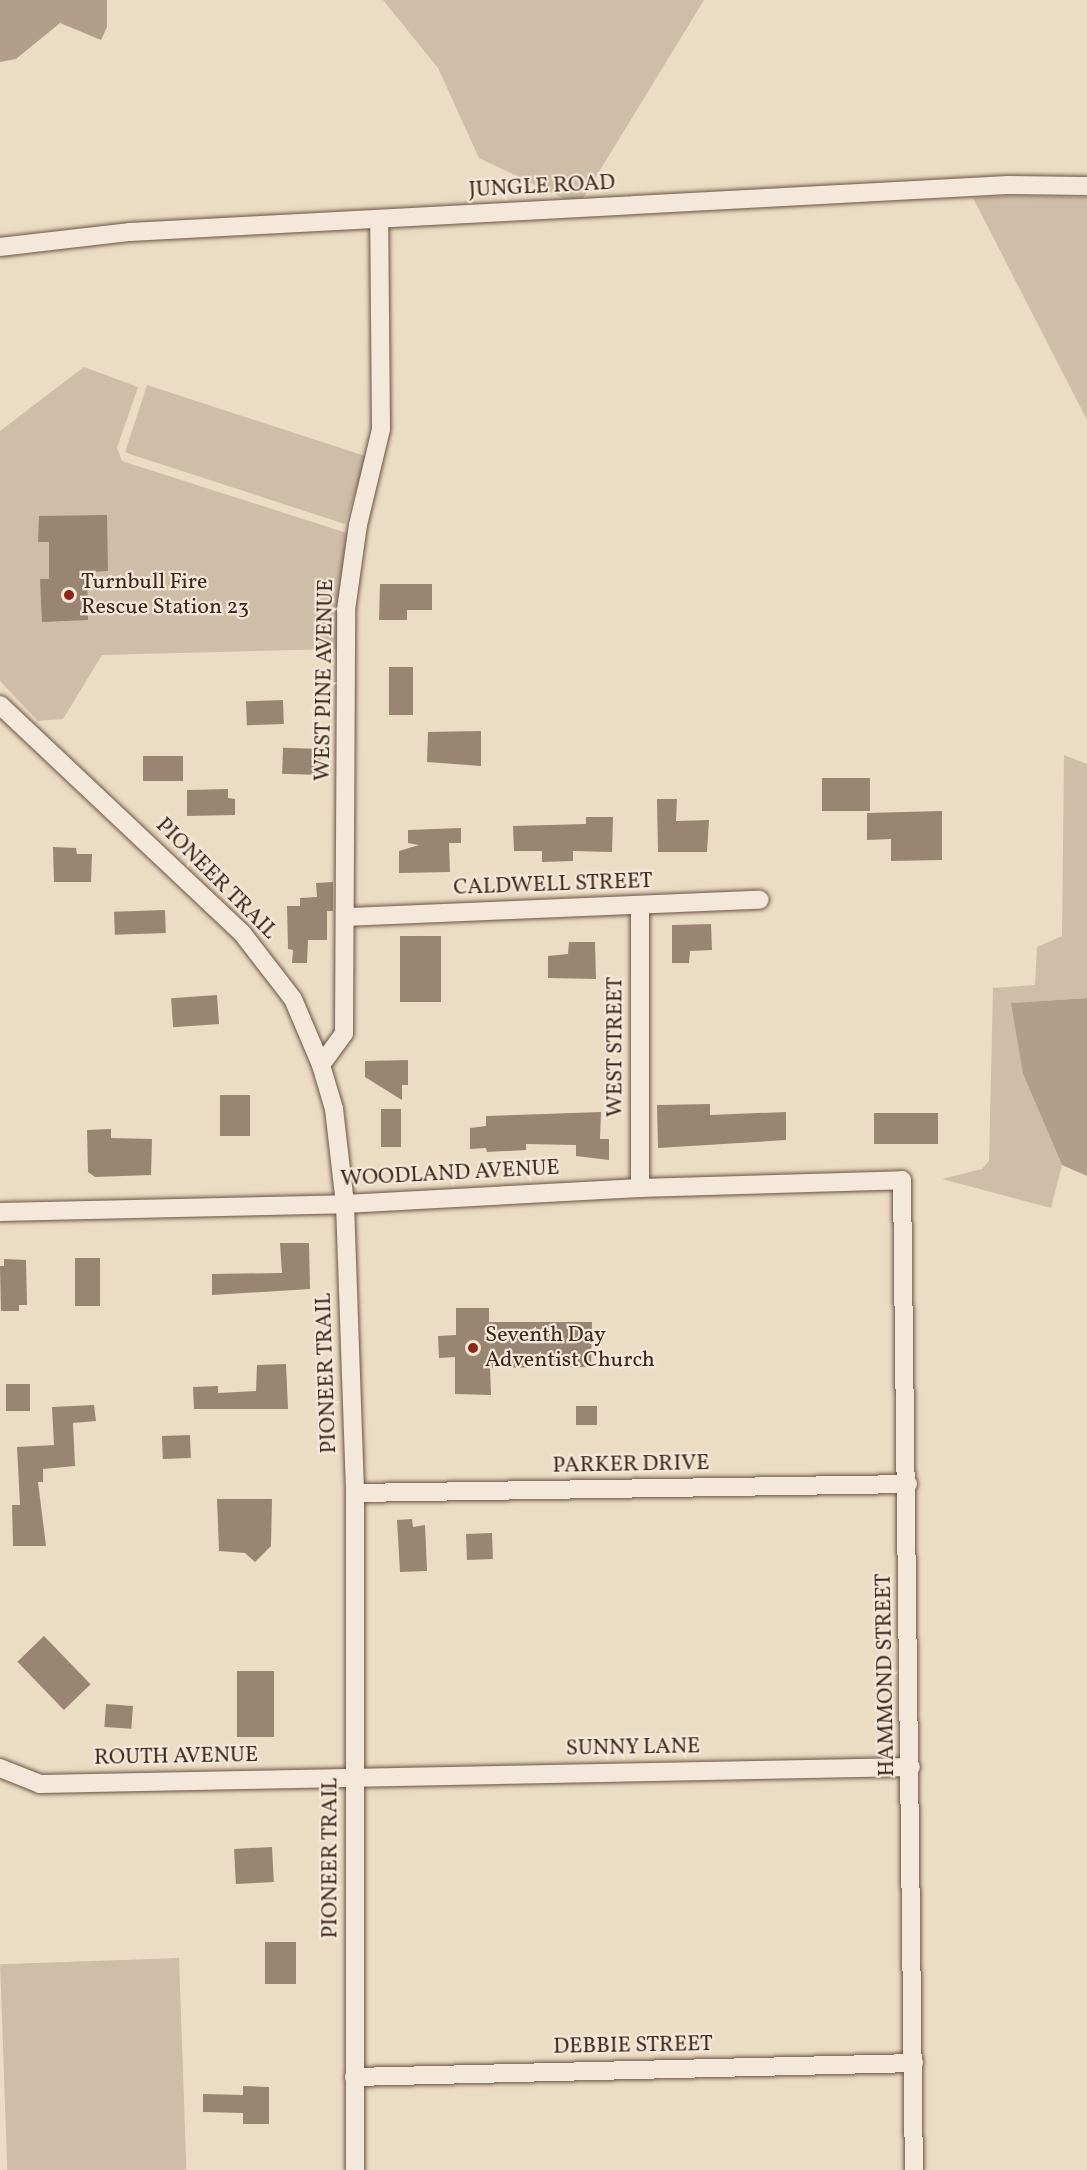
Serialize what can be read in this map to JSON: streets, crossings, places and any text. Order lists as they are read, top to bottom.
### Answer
{
  "streets": {
    "street": [
      "JUNGLE ROAD",
      "WEST PINE AVENUE",
      "PIONEER TRAIL",
      "CALDWELL STREET",
      "WEST STREET",
      "WOODLAND AVENUE",
      "PARKER DRIVE",
      "HAMMOND STREET",
      "SUNNY LANE",
      "ROUTH AVENUE",
      "DEBBIE STREET"
    ]
  },
  "crossings": [
    ["JUNGLE ROAD", "WEST PINE AVENUE"],
    ["WEST PINE AVENUE", "PIONEER TRAIL"],
    ["WEST PINE AVENUE", "CALDWELL STREET"],
    ["PIONEER TRAIL", "WOODLAND AVENUE"],
    ["PIONEER TRAIL", "PARKER DRIVE"],
    ["PIONEER TRAIL", "SUNNY LANE"],
    ["PIONEER TRAIL", "ROUTH AVENUE"],
    ["PIONEER TRAIL", "DEBBIE STREET"],
    ["CALDWELL STREET", "WEST STREET"],
    ["WEST STREET", "WOODLAND AVENUE"],
    ["WOODLAND AVENUE", "HAMMOND STREET"],
    ["PARKER DRIVE", "HAMMOND STREET"],
    ["HAMMOND STREET", "SUNNY LANE"],
    ["HAMMOND STREET", "DEBBIE STREET"],
    ["SUNNY LANE", "ROUTH AVENUE"]
  ],
  "places": ["Turnbull Fire Rescue Station 23", "Seventh Day Adventist Church"]
}
